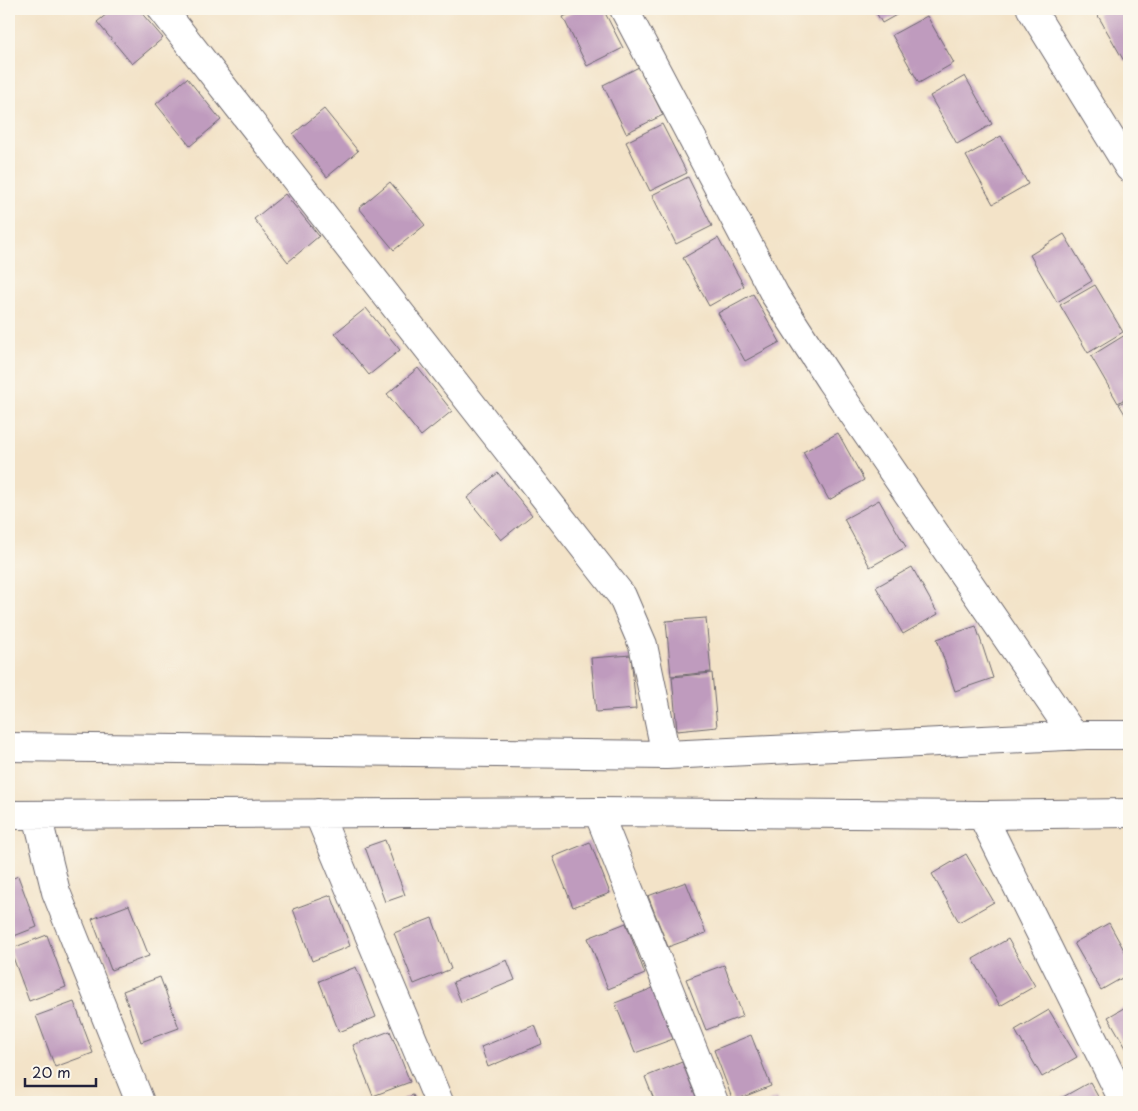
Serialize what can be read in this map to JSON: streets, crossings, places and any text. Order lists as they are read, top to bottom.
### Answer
{
  "scale_bar": "20 m"
}
